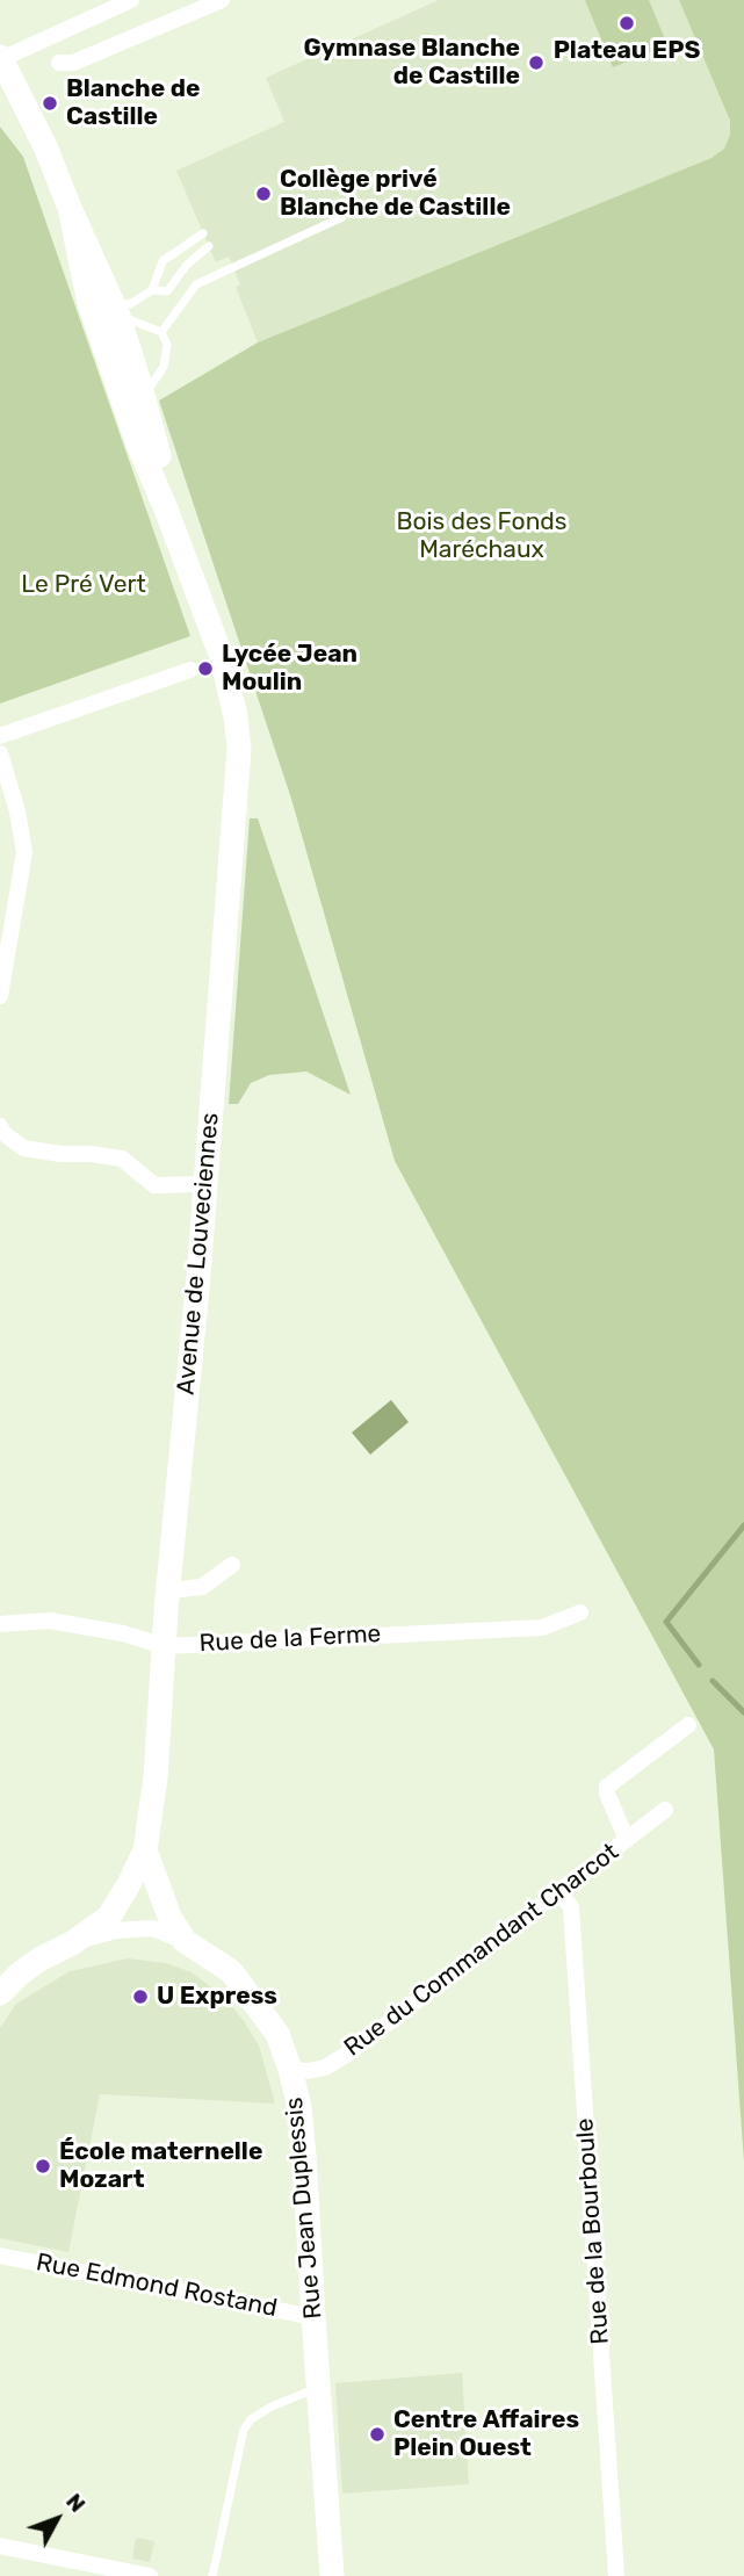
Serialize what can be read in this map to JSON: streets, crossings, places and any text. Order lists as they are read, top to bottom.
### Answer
{
  "streets": {
    "street": [
      "Avenue de Louveciennes",
      "Rue de la Ferme",
      "Rue du Commandant Charcot",
      "Rue Jean Duplessis",
      "Rue de la Bourboule",
      "Rue Edmond Rostand"
    ]
  },
  "crossings": [
    ["Avenue de Louveciennes", "Rue de la Ferme"],
    ["Avenue de Louveciennes", "Rue Jean Duplessis"],
    ["Rue du Commandant Charcot", "Rue Jean Duplessis"],
    ["Rue du Commandant Charcot", "Rue de la Bourboule"],
    ["Rue Jean Duplessis", "Rue Edmond Rostand"]
  ],
  "parks": ["Bois des Fonds Maréchaux", "Le Pré Vert"],
  "places": [
    "Plateau EPS",
    "Gymnase Blanche de Castille",
    "Blanche de Castille",
    "Collège privé Blanche de Castille",
    "Lycée Jean Moulin",
    "U Express",
    "École maternelle Mozart",
    "Centre Affaires Plein Ouest"
  ],
  "north": "top right"
}
